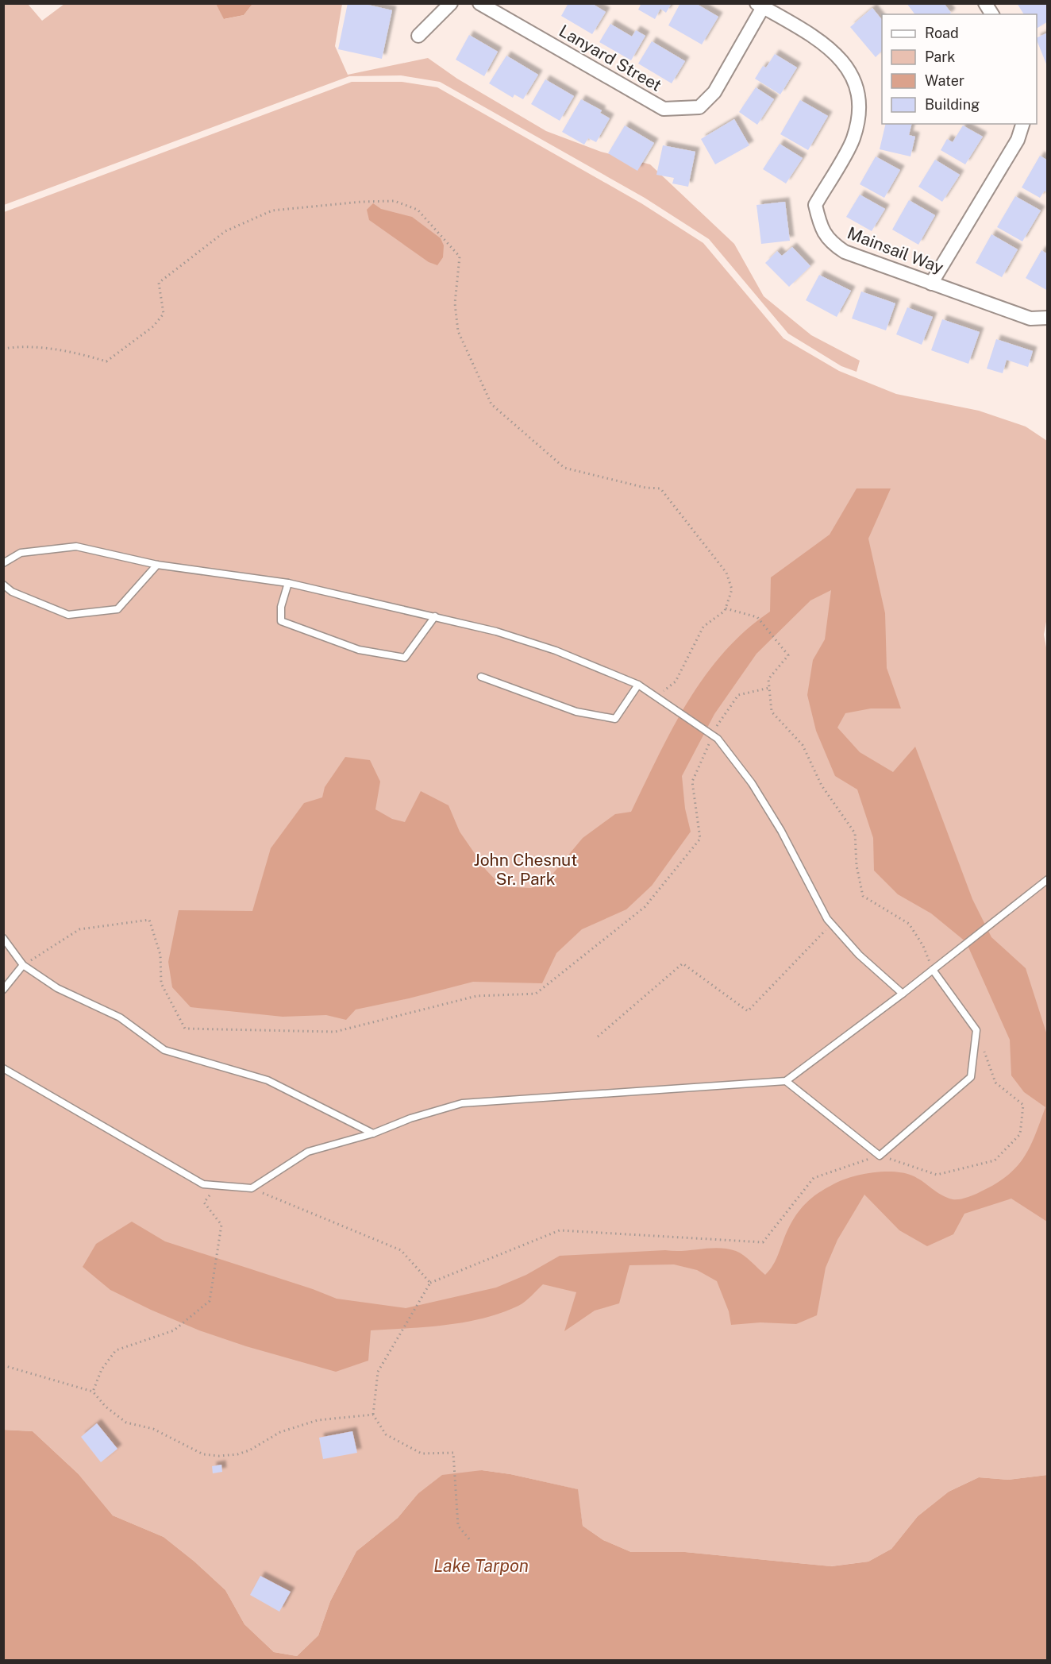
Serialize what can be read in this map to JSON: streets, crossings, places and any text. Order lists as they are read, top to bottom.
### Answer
{
  "streets": {
    "street": ["Lanyard Street", "Mainsail Way"]
  },
  "crossings": [
    ["Lanyard Street", "Mainsail Way"]
  ],
  "water": ["Lake Tarpon"],
  "parks": ["John Chesnut Sr. Park"],
  "legend": [
    "Road",
    "Park",
    "Water",
    "Building"
  ]
}
